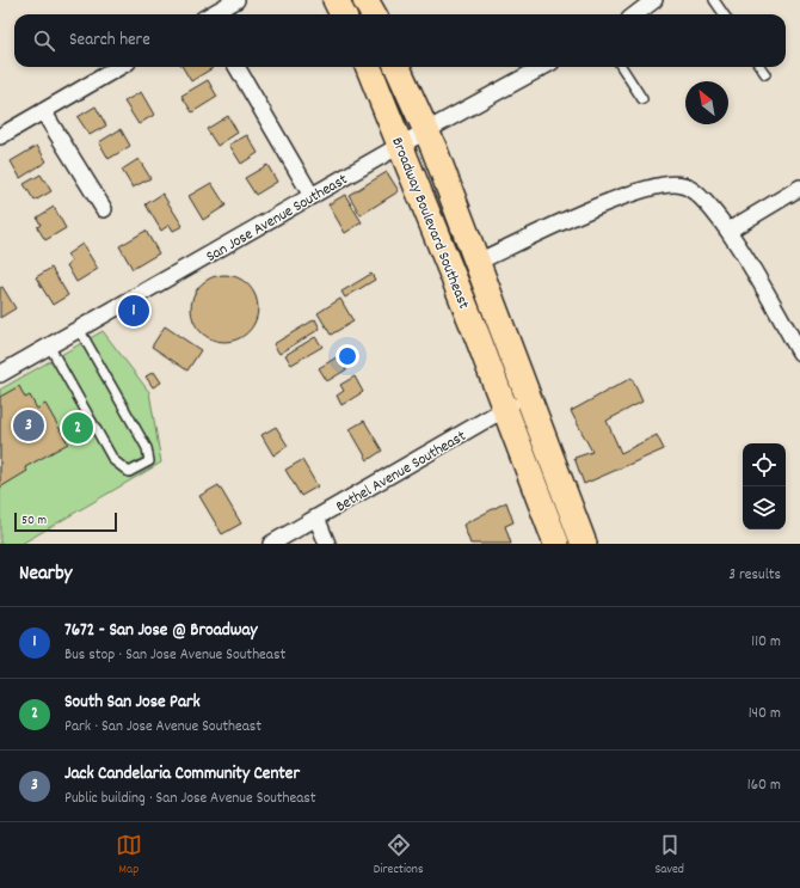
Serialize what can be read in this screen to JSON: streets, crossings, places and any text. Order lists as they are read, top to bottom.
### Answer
{
  "streets": {
    "main road": ["Broadway Boulevard Southeast"],
    "street": ["San Jose Avenue Southeast", "Bethel Avenue Southeast"]
  },
  "crossings": [
    ["San Jose Avenue Southeast", "Broadway Boulevard Southeast"],
    ["Broadway Boulevard Southeast", "Bethel Avenue Southeast"]
  ],
  "scale_bar": "50 m",
  "north": "top left",
  "page": {
    "search": "Search here",
    "pins": ["1", "3", "2"],
    "scale": "50 m",
    "heading": ["Nearby", "3 results"],
    "list": [
      {
        "mark": "1",
        "name": "7672 - San Jose @ Broadway",
        "note": "Bus stop · San Jose Avenue Southeast",
        "value": "110 m"
      },
      {
        "mark": "2",
        "name": "South San Jose Park",
        "note": "Park · San Jose Avenue Southeast",
        "value": "140 m"
      },
      {
        "mark": "3",
        "name": "Jack Candelaria Community Center",
        "note": "Public building · San Jose Avenue Southeast",
        "value": "160 m"
      }
    ],
    "nav": ["Map", "Directions", "Saved"]
  }
}
